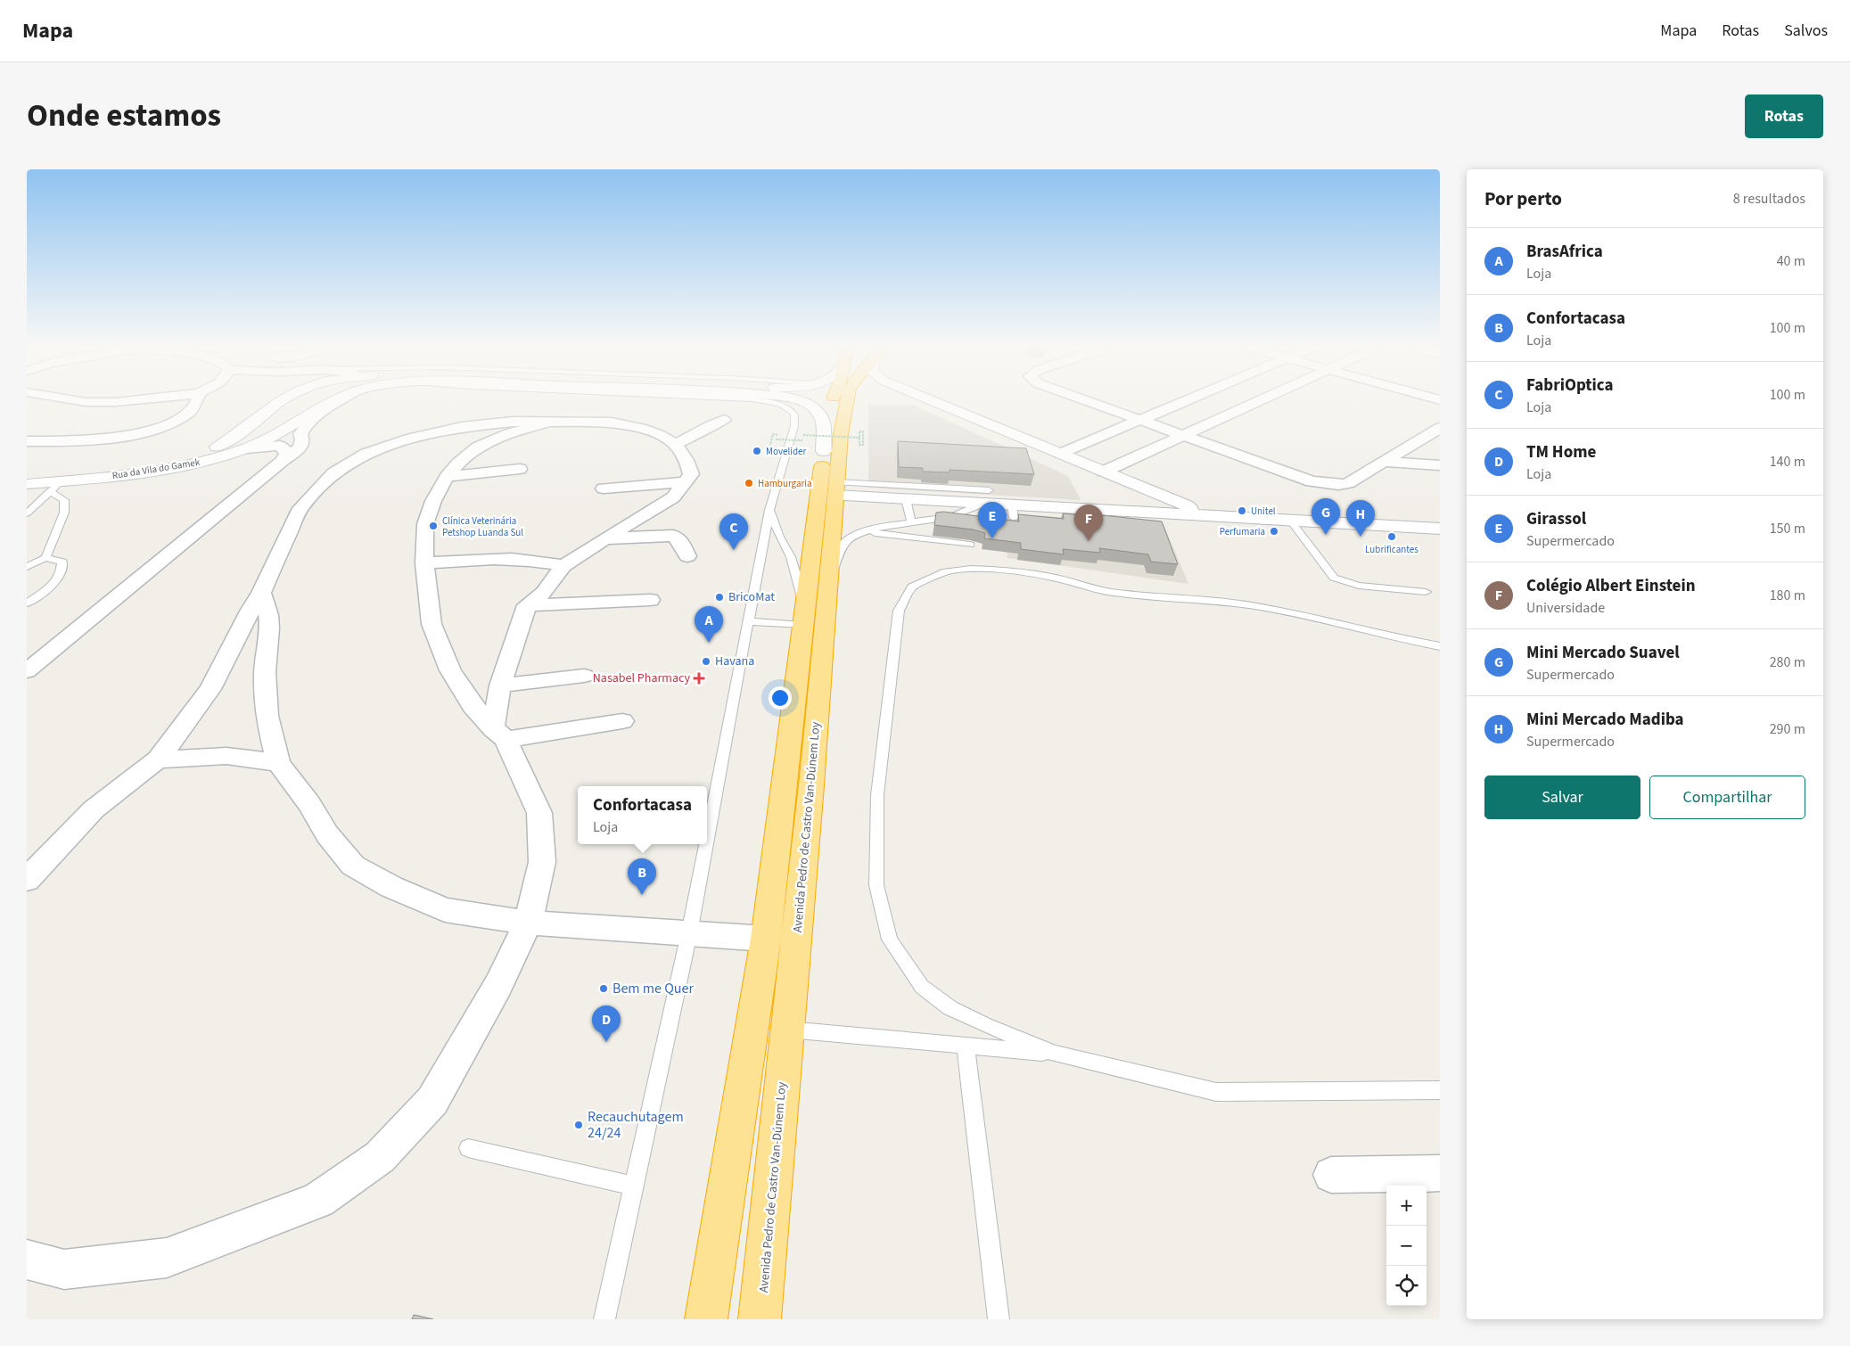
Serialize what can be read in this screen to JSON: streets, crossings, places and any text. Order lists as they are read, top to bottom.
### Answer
{
  "streets": {
    "highway": ["Avenida Pedro de Castro Van-Dúnem Loy"],
    "main road": ["Rua da Vila do Gamek"]
  },
  "crossings": [
    ["Rua da Vila do Gamek", "Avenida Pedro de Castro Van-Dúnem Loy"]
  ],
  "places": {
    "other": [
      "Movelider",
      "Hamburgaria",
      "Unitel",
      "Clínica Veterinária Petshop Luanda Sul",
      "Perfumaria",
      "Lubrificantes",
      "BricoMat",
      "Havana",
      "Bem me Quer",
      "Recauchutagem 24/24"
    ],
    "health": ["Nasabel Pharmacy"]
  },
  "page": {
    "header": "Mapa",
    "nav": ["Mapa", "Rotas", "Salvos"],
    "title": "Onde estamos",
    "buttons": [
      "Rotas",
      ["Salvar", "Compartilhar"]
    ],
    "heading": ["Por perto", "8 resultados"],
    "list": [
      {
        "mark": "A",
        "name": "BrasAfrica",
        "note": "Loja",
        "value": "40 m"
      },
      {
        "mark": "B",
        "name": "Confortacasa",
        "note": "Loja",
        "value": "100 m"
      },
      {
        "mark": "C",
        "name": "FabriOptica",
        "note": "Loja",
        "value": "100 m"
      },
      {
        "mark": "D",
        "name": "TM Home",
        "note": "Loja",
        "value": "140 m"
      },
      {
        "mark": "E",
        "name": "Girassol",
        "note": "Supermercado",
        "value": "150 m"
      },
      {
        "mark": "F",
        "name": "Colégio Albert Einstein",
        "note": "Universidade",
        "value": "180 m"
      },
      {
        "mark": "G",
        "name": "Mini Mercado Suavel",
        "note": "Supermercado",
        "value": "280 m"
      },
      {
        "mark": "H",
        "name": "Mini Mercado Madiba",
        "note": "Supermercado",
        "value": "290 m"
      }
    ],
    "pins": [
      "G",
      "H",
      "E",
      "F",
      "C",
      "A",
      "B",
      "D"
    ],
    "popup": ["Confortacasa", "Loja"],
    "map_buttons": ["+", "−"]
  }
}
